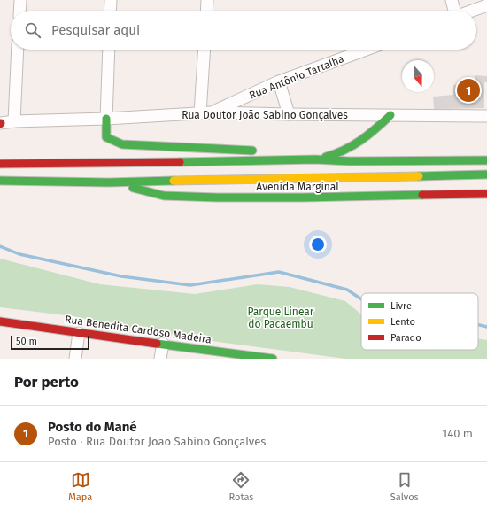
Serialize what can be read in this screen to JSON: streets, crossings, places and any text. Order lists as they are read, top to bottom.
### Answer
{
  "streets": {
    "main road": ["Avenida Marginal", "Rua Benedita Cardoso Madeira"],
    "street": ["Rua Antônio Tartalha", "Rua Doutor João Sabino Gonçalves"]
  },
  "crossings": [
    ["Rua Antônio Tartalha", "Rua Doutor João Sabino Gonçalves"]
  ],
  "parks": ["Parque Linear do Pacaembu"],
  "legend": ["Livre", "Lento", "Parado"],
  "scale_bar": "50 m",
  "north": "bottom",
  "page": {
    "search": "Pesquisar aqui",
    "pins": "1",
    "scale": "50 m",
    "heading": "Por perto",
    "list": [
      {
        "mark": "1",
        "name": "Posto do Mané",
        "note": "Posto · Rua Doutor João Sabino Gonçalves",
        "value": "140 m"
      }
    ],
    "nav": ["Mapa", "Rotas", "Salvos"]
  }
}
